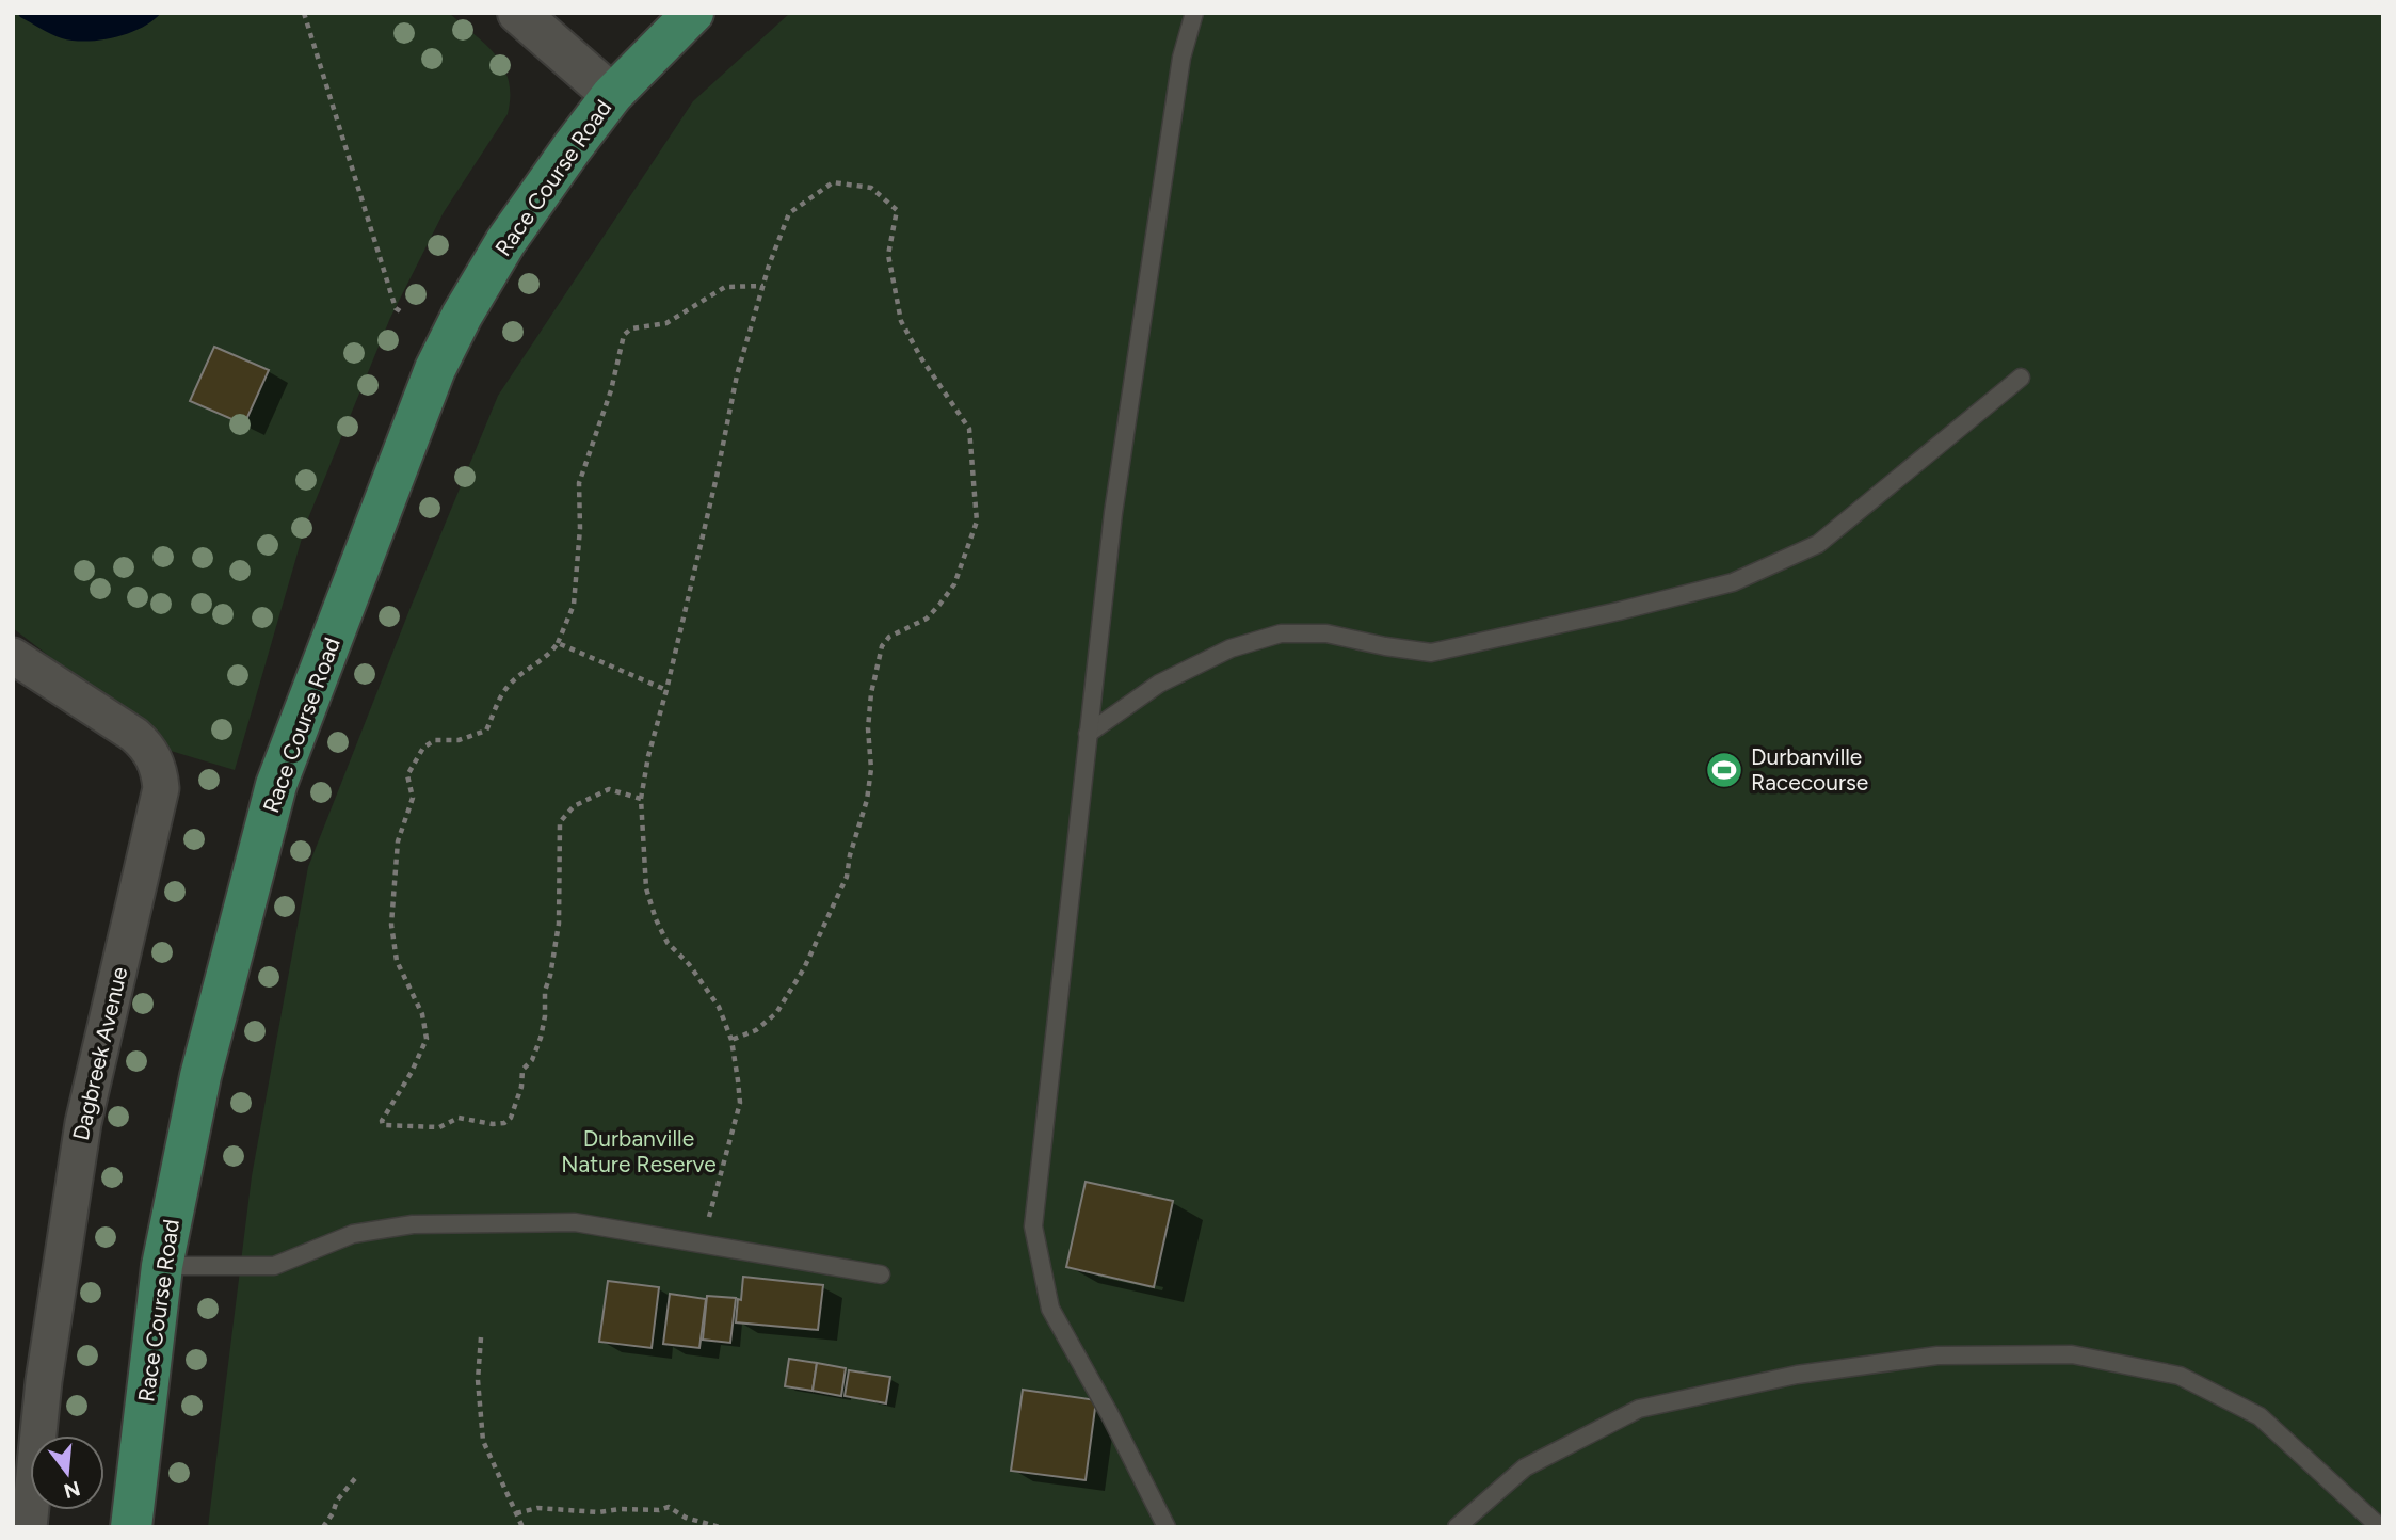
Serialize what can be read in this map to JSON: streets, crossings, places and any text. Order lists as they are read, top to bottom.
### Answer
{
  "streets": {
    "main road": ["Race Course Road"],
    "street": ["Dagbreek Avenue"]
  },
  "parks": ["Durbanville Nature Reserve"],
  "places": {
    "sports": ["Durbanville Racecourse"]
  },
  "north": "bottom"
}
